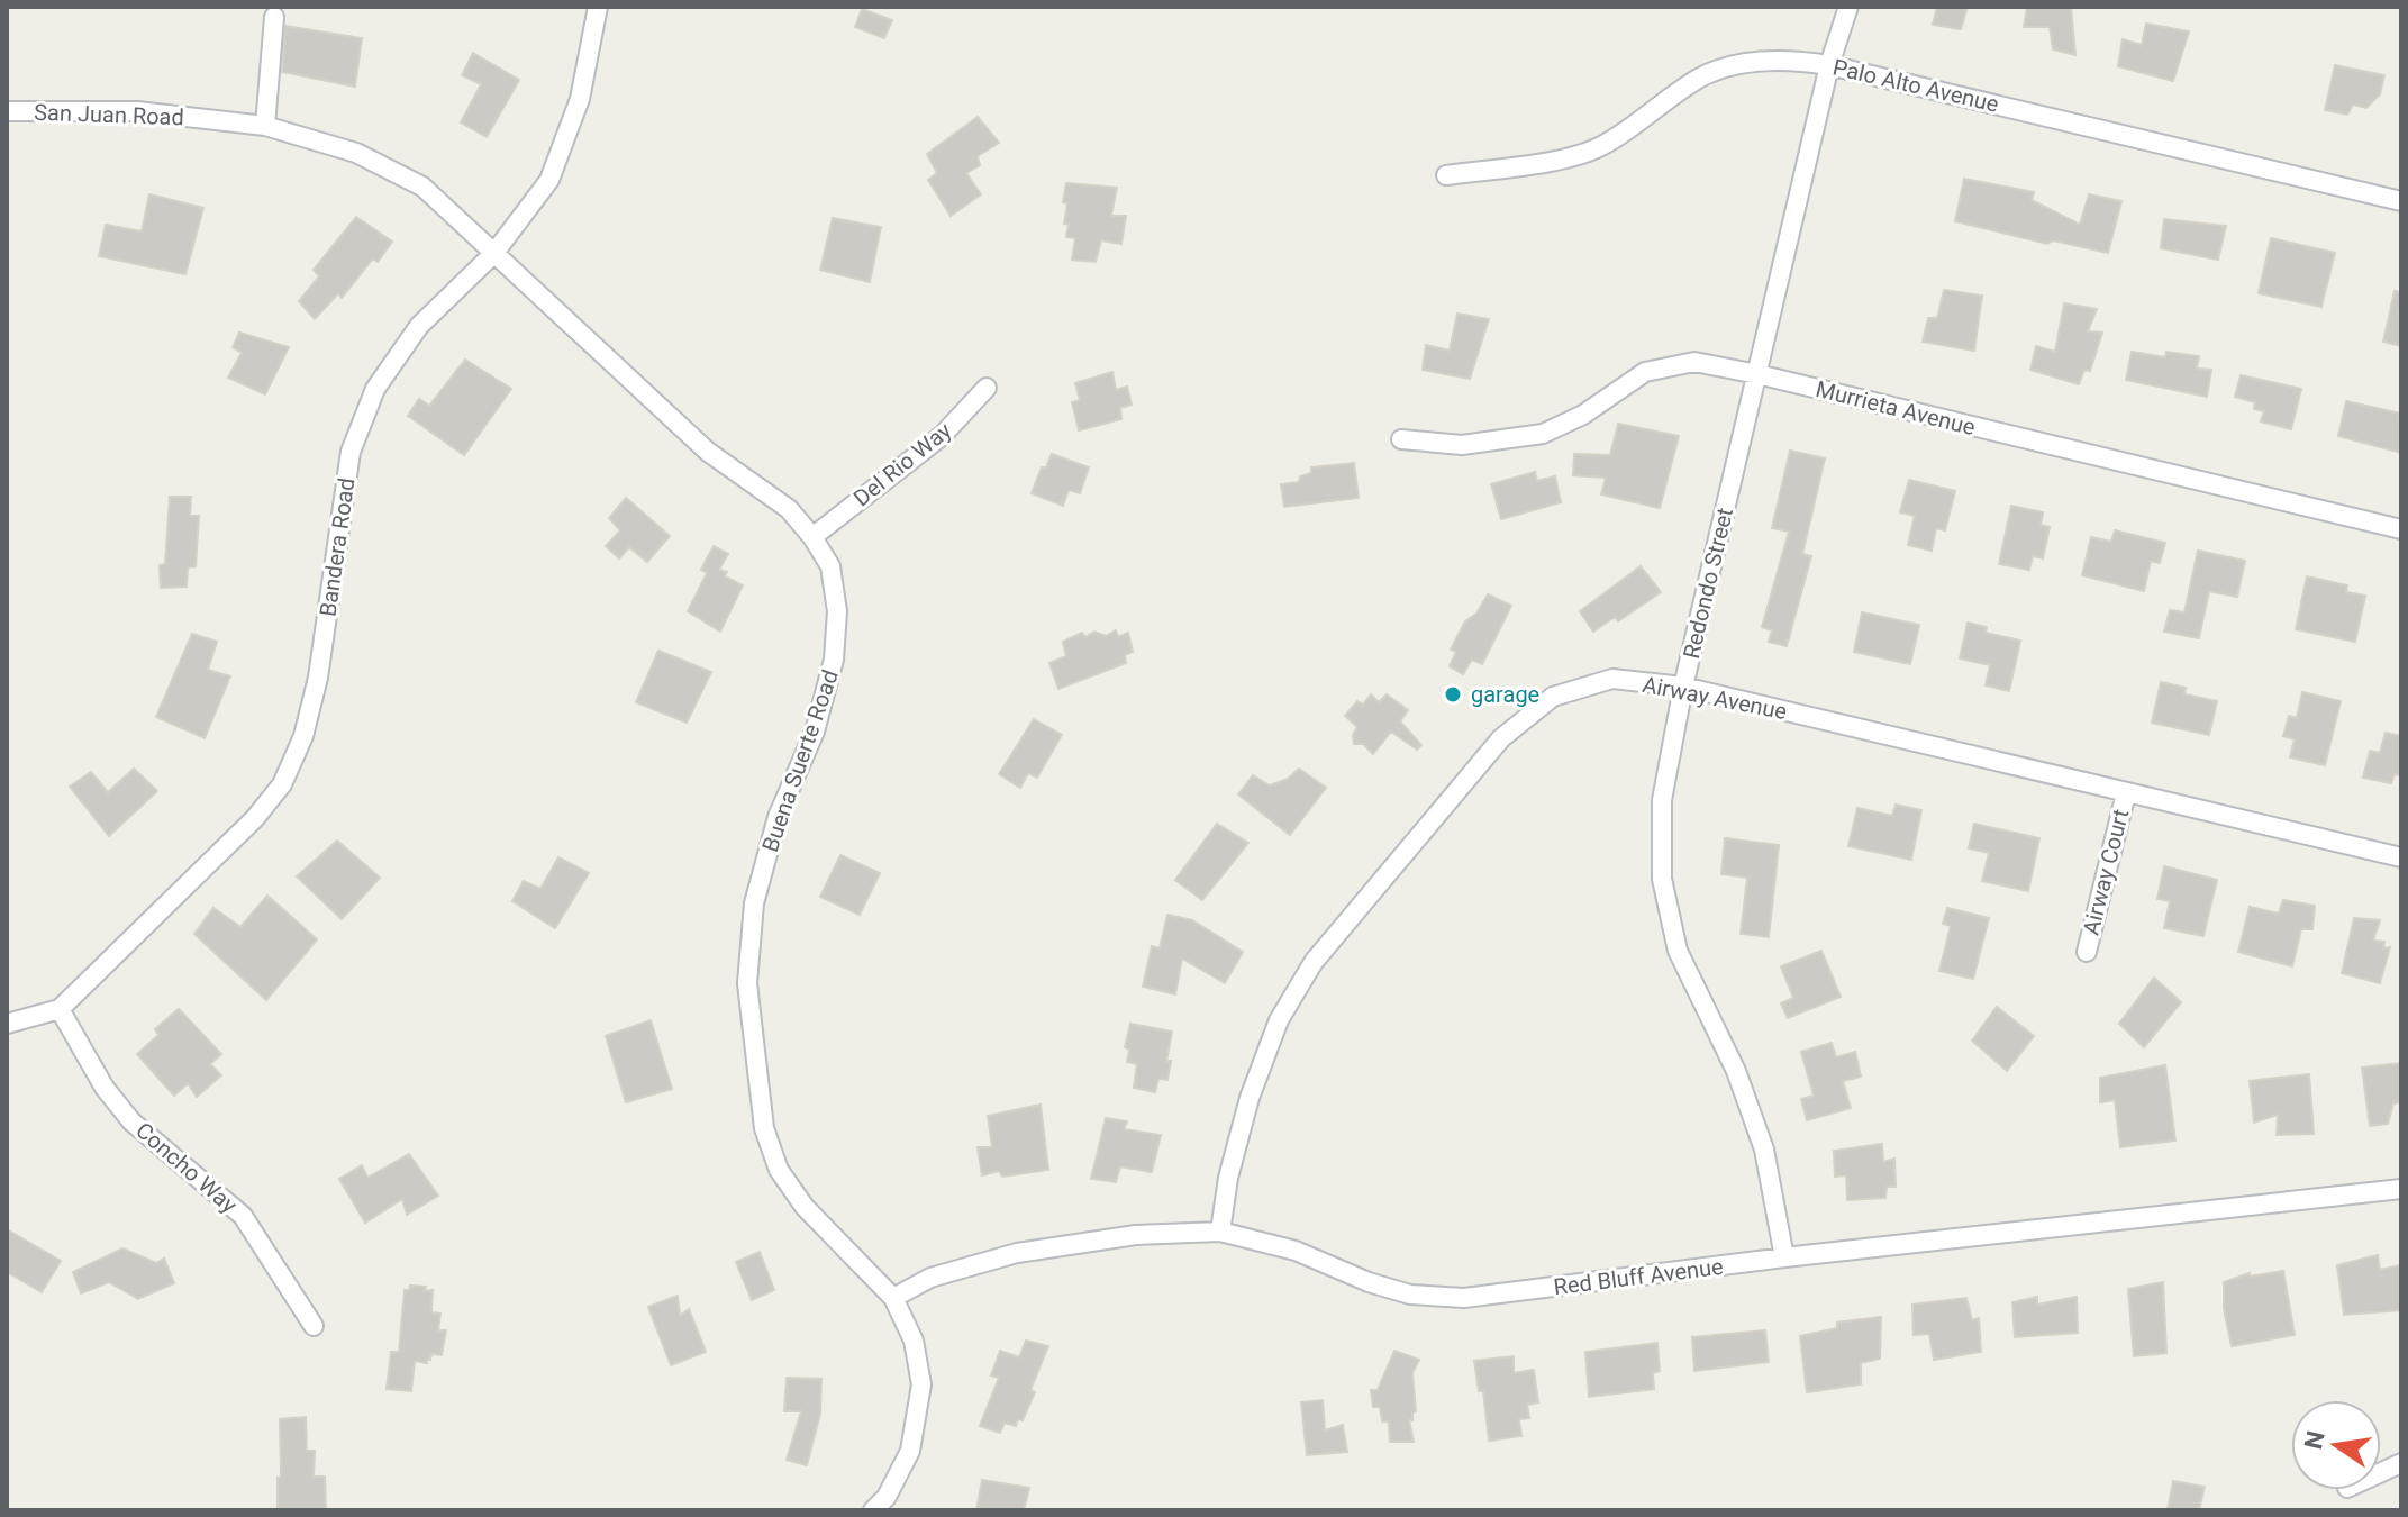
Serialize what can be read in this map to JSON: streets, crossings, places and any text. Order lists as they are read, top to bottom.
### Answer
{
  "streets": {
    "street": [
      "Palo Alto Avenue",
      "San Juan Road",
      "Murrieta Avenue",
      "Del Rio Way",
      "Bandera Road",
      "Redondo Street",
      "Airway Avenue",
      "Buena Suerte Road",
      "Airway Court",
      "Concho Way",
      "Red Bluff Avenue"
    ]
  },
  "crossings": [
    ["Palo Alto Avenue", "Redondo Street"],
    ["San Juan Road", "Buena Suerte Road"],
    ["Murrieta Avenue", "Redondo Street"],
    ["Del Rio Way", "Buena Suerte Road"],
    ["Bandera Road", "Buena Suerte Road"],
    ["Bandera Road", "Concho Way"],
    ["Redondo Street", "Airway Avenue"],
    ["Redondo Street", "Red Bluff Avenue"],
    ["Airway Avenue", "Airway Court"],
    ["Airway Avenue", "Red Bluff Avenue"],
    ["Buena Suerte Road", "Red Bluff Avenue"]
  ],
  "places": ["garage"],
  "north": "left"
}
